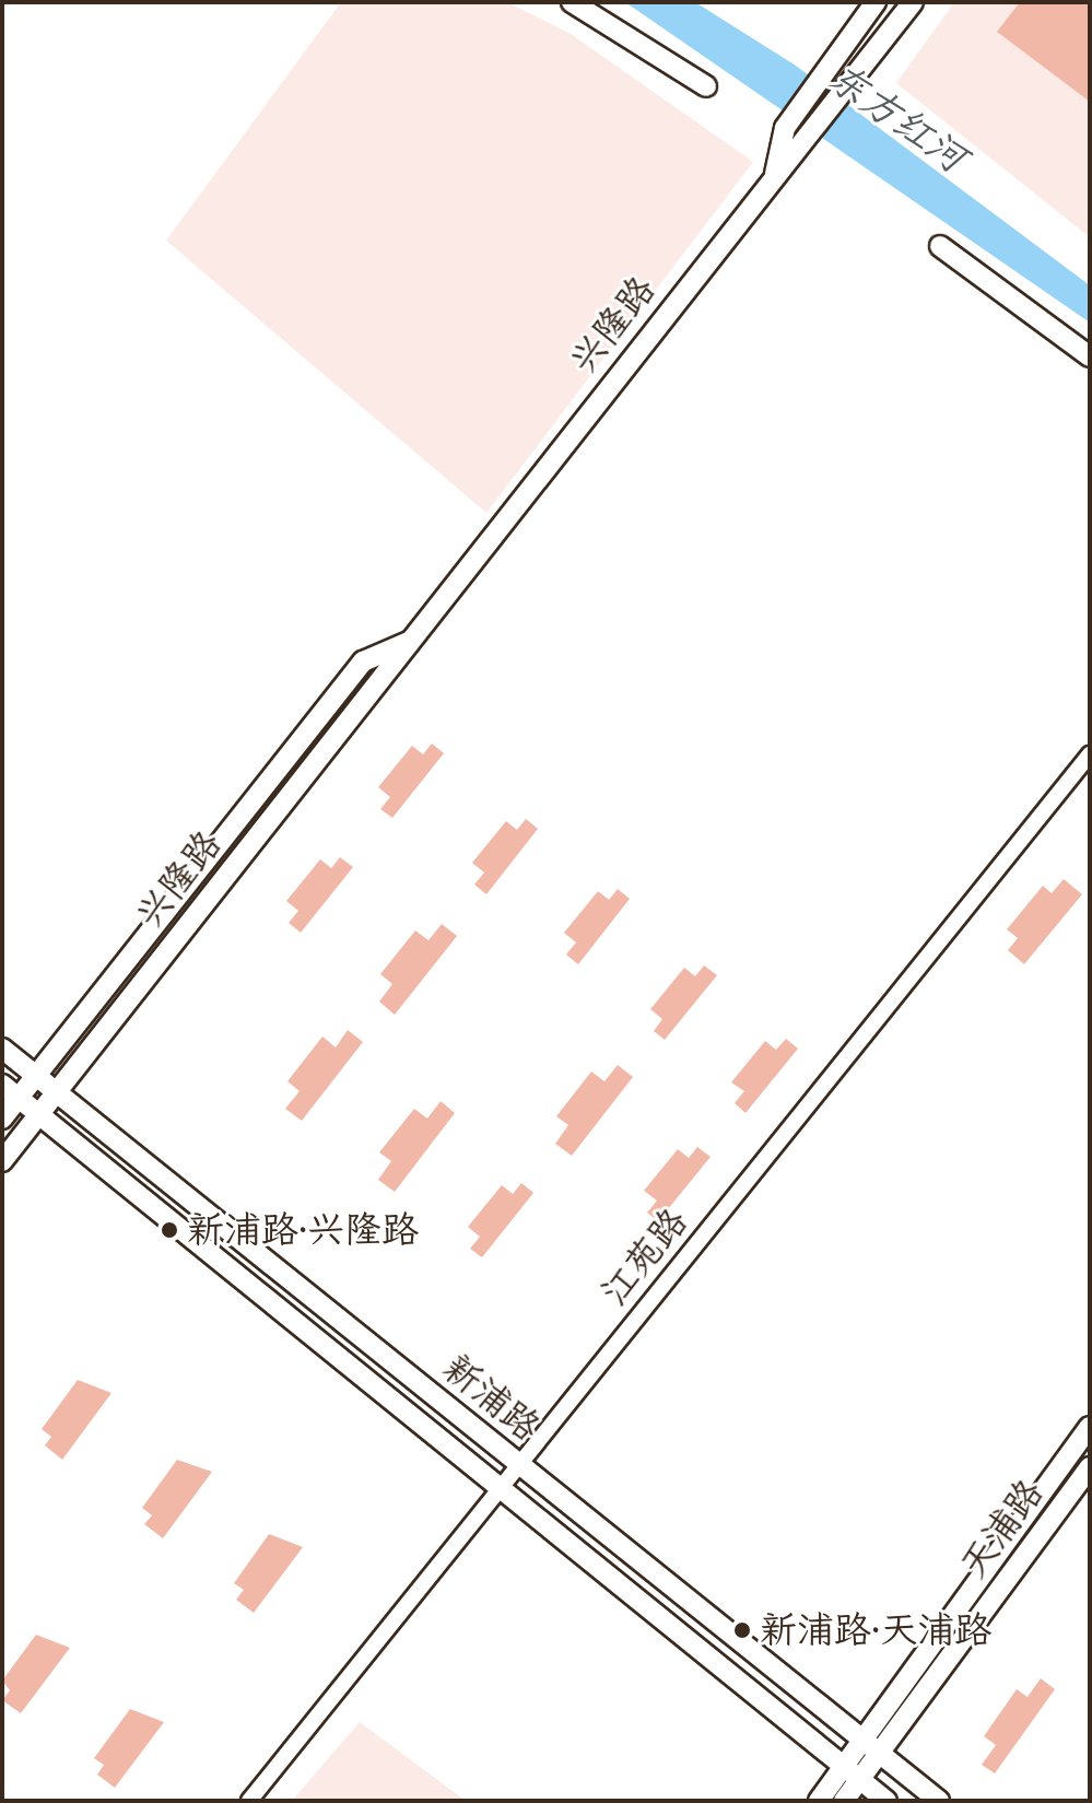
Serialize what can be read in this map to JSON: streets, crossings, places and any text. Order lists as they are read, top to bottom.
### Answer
{
  "streets": {
    "main road": ["兴隆路", "新浦路", "天浦路"],
    "street": ["江苑路"]
  },
  "crossings": [
    ["兴隆路", "新浦路"],
    ["江苑路", "新浦路"],
    ["新浦路", "天浦路"]
  ],
  "water": ["东方红河"],
  "places": ["新浦路·兴隆路", "新浦路·天浦路"]
}
